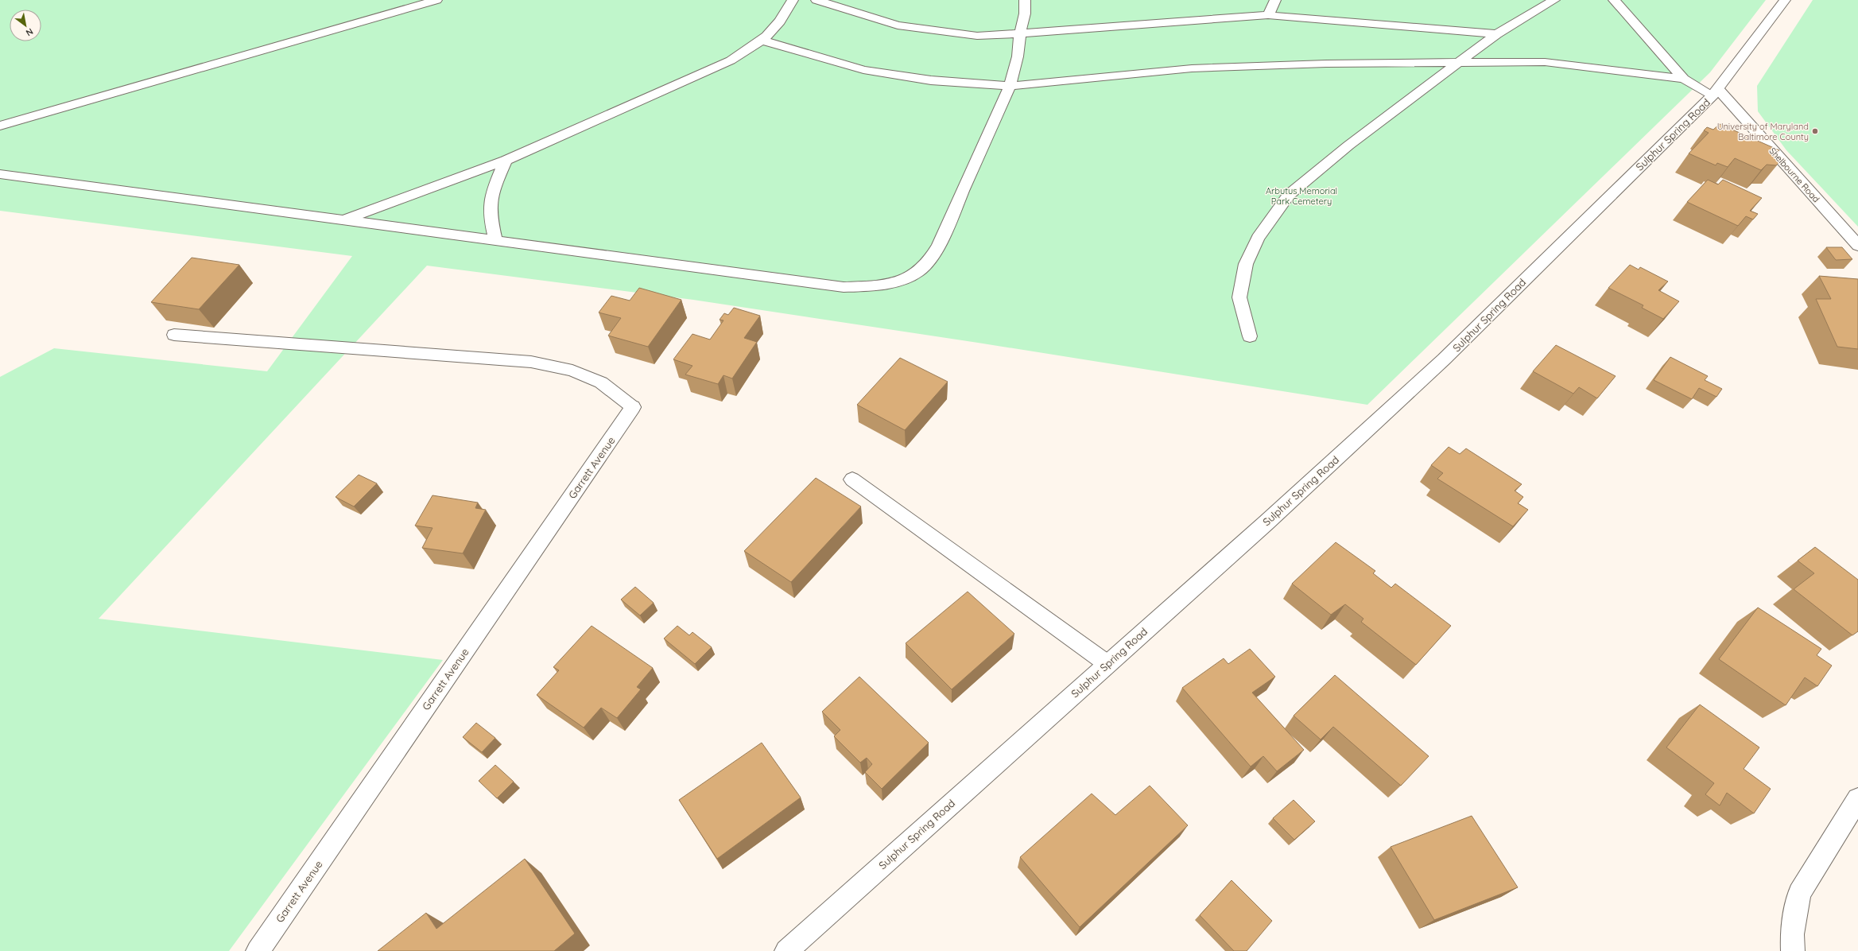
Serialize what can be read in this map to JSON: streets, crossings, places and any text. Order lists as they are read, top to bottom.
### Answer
{
  "streets": {
    "main road": ["Sulphur Spring Road", "Shelbourne Road", "Garrett Avenue"]
  },
  "crossings": [
    ["Sulphur Spring Road", "Shelbourne Road"]
  ],
  "parks": ["Arbutus Memorial Park Cemetery"],
  "places": ["University of Maryland Baltimore County"],
  "north": "bottom right"
}
